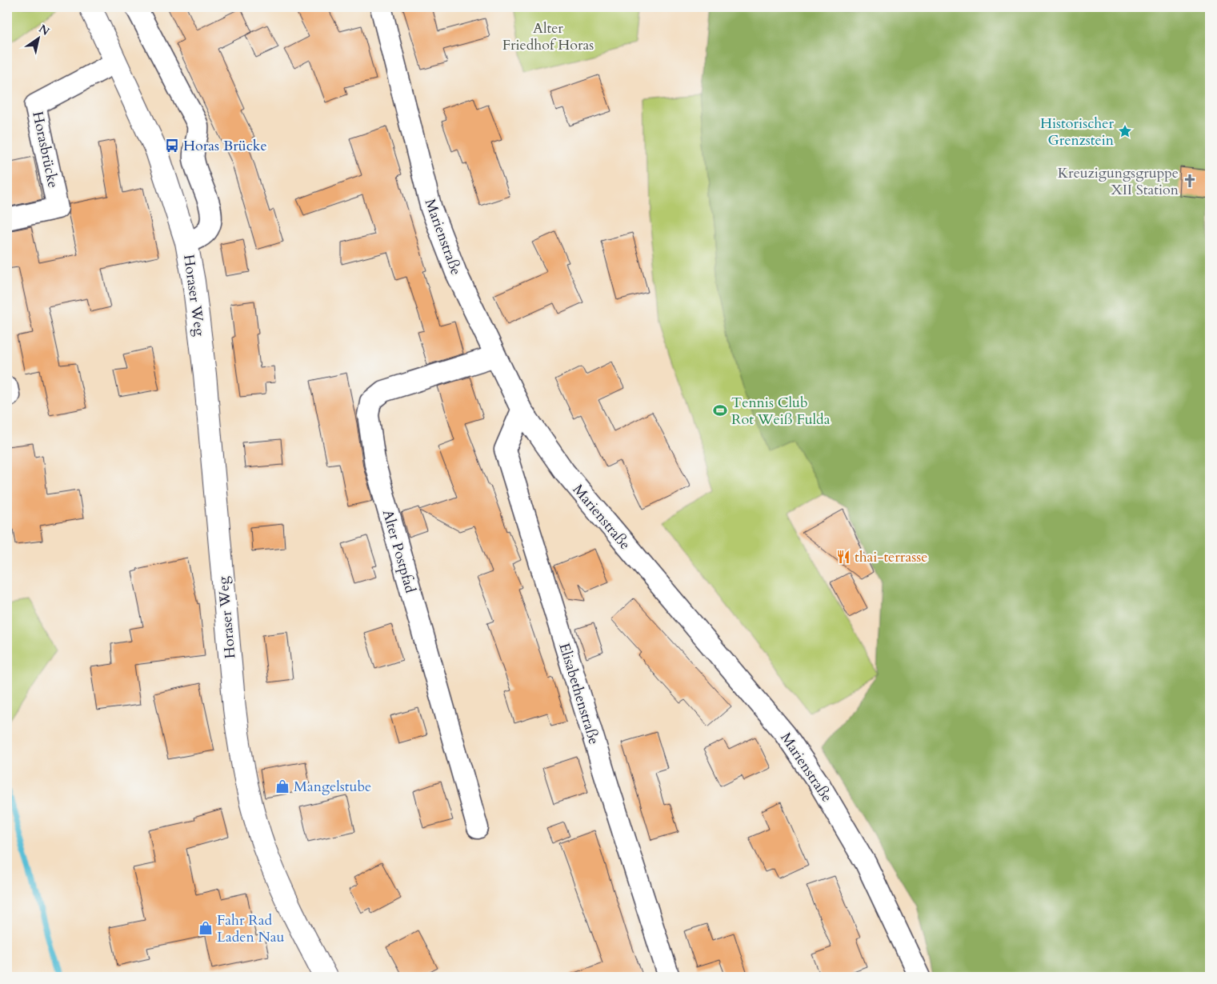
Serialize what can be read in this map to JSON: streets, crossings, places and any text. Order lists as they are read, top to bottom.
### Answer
{
  "streets": {
    "main road": ["Horaser Weg"],
    "street": [
      "Horasbrücke",
      "Marienstraße",
      "Alter Postpfad",
      "Elisabethenstraße"
    ]
  },
  "crossings": [
    ["Horasbrücke", "Horaser Weg"],
    ["Marienstraße", "Alter Postpfad"],
    ["Marienstraße", "Elisabethenstraße"]
  ],
  "parks": ["Alter Friedhof Horas"],
  "places": {
    "place": ["Historischer Grenzstein"],
    "bus stop": ["Horas Brücke"],
    "church": ["Kreuzigungsgruppe XII Station"],
    "sports": ["Tennis Club Rot Weiß Fulda"],
    "restaurant": ["thai-terrasse"],
    "shop": ["Mangelstube", "Fahr Rad Laden Nau"]
  },
  "north": "top right"
}
